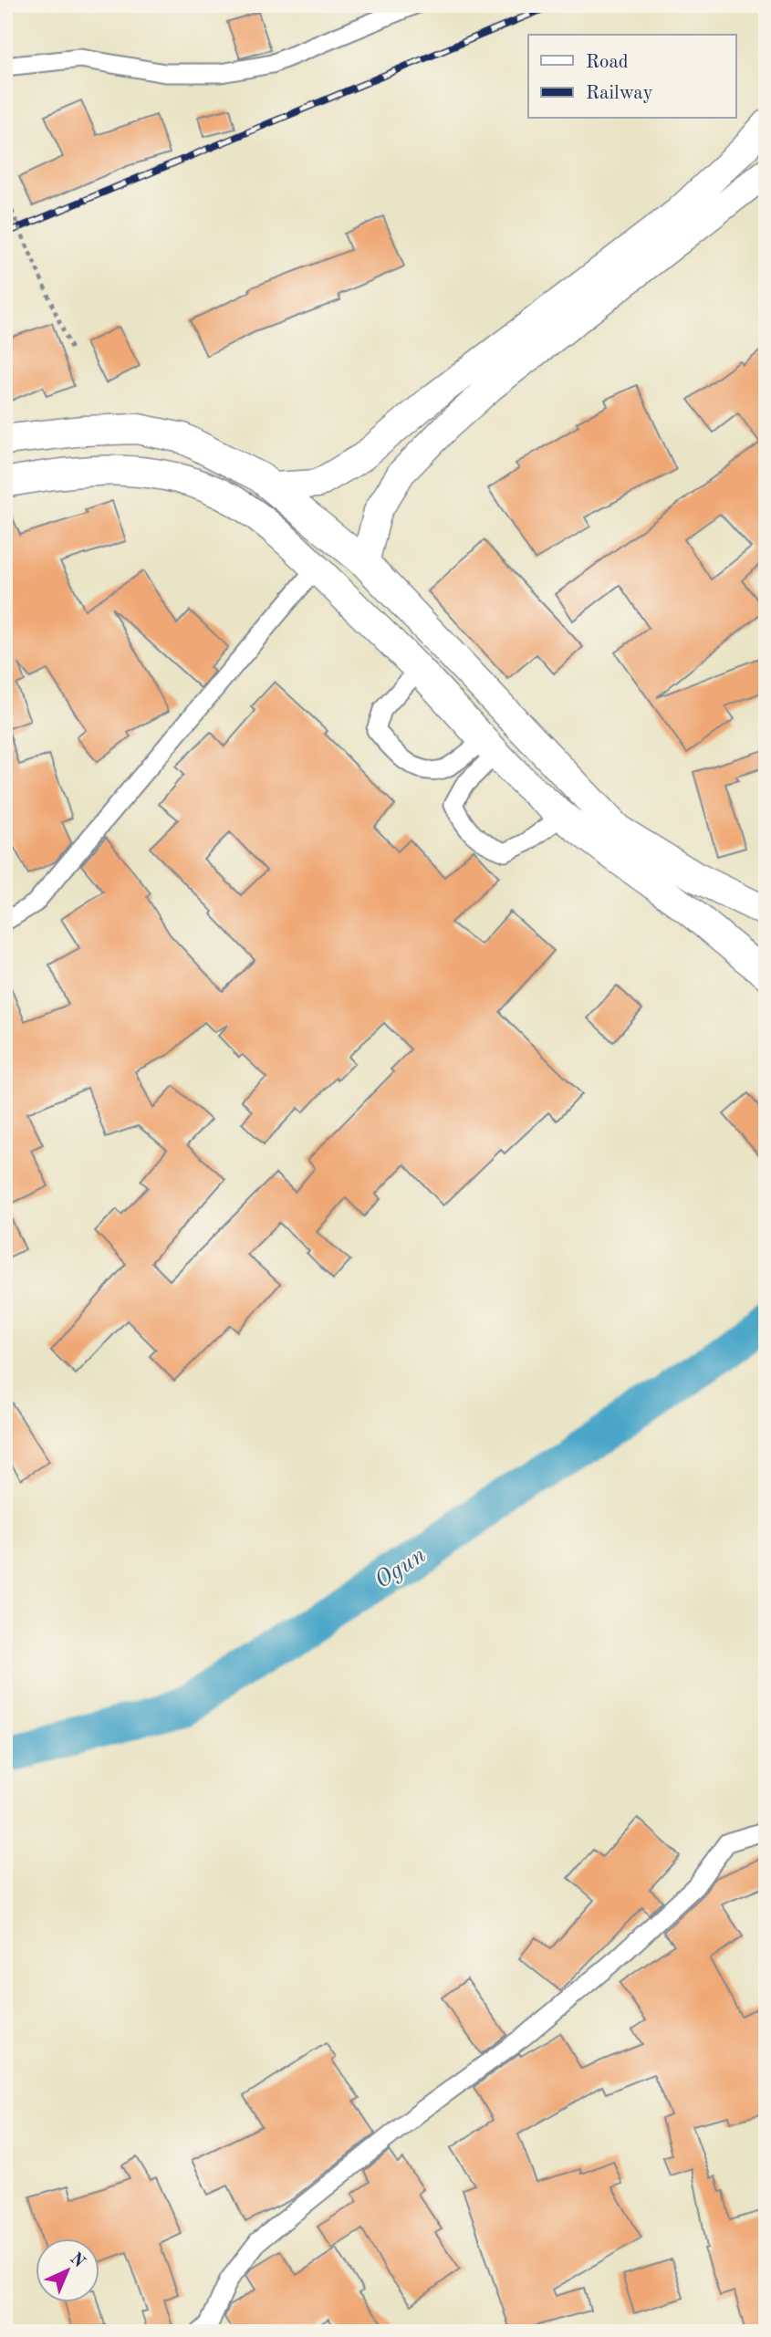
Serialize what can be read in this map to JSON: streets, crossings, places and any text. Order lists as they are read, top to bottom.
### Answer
{
  "water": ["Ogun"],
  "legend": ["Road", "Railway"],
  "north": "top right"
}
